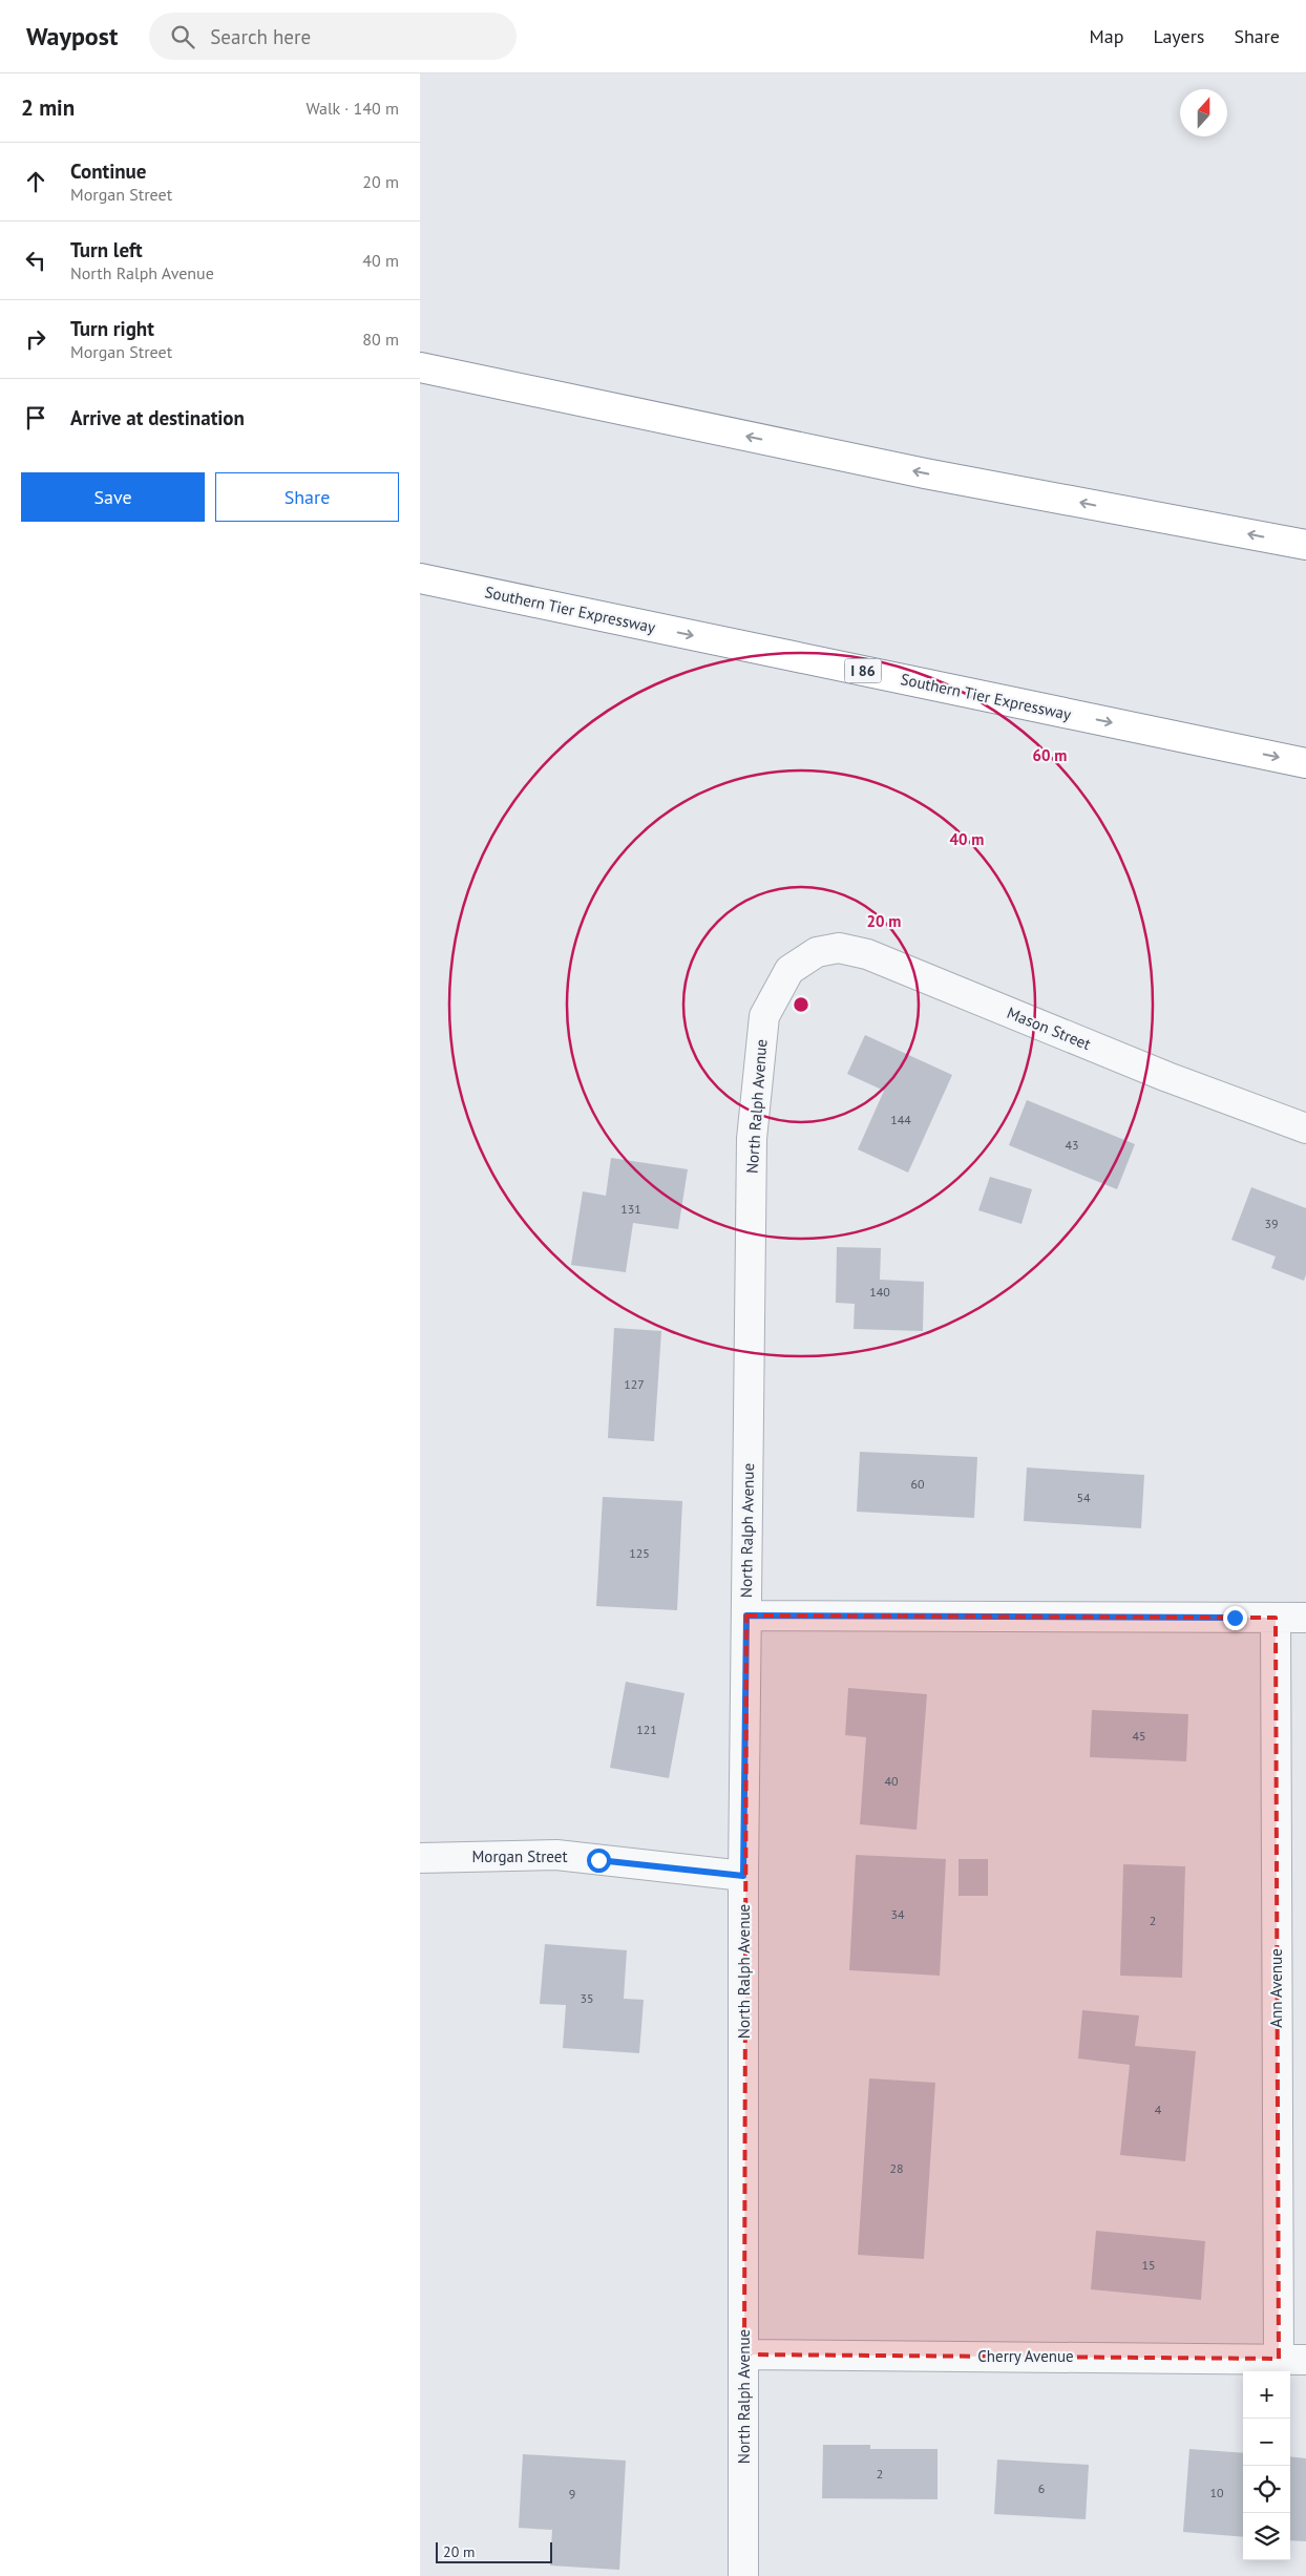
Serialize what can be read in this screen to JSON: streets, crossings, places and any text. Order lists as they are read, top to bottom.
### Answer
{
  "streets": {
    "highway": ["Southern Tier Expressway", "I 86"],
    "street": [
      "Mason Street",
      "North Ralph Avenue",
      "Morgan Street",
      "Ann Avenue",
      "Cherry Avenue"
    ]
  },
  "crossings": [
    ["Mason Street", "North Ralph Avenue"],
    ["North Ralph Avenue", "Morgan Street"],
    ["North Ralph Avenue", "Cherry Avenue"],
    ["Ann Avenue", "Cherry Avenue"]
  ],
  "house_numbers": [
    "144",
    "43",
    "131",
    "39",
    "140",
    "127",
    "60",
    "54",
    "125",
    "121",
    "45",
    "40",
    "34",
    "2",
    "35",
    "4",
    "28",
    "15",
    "2",
    "6",
    "10",
    "9"
  ],
  "scale_bar": "20 m",
  "north": "top",
  "page": {
    "header": "Waypost",
    "search": "Search here",
    "nav": ["Map", "Layers", "Share"],
    "heading": ["2 min", "Walk · 140 m"],
    "list": [
      ["Continue", "Morgan Street", "20 m"],
      ["Turn left", "North Ralph Avenue", "40 m"],
      ["Turn right", "Morgan Street", "80 m"],
      "Arrive at destination"
    ],
    "buttons": ["Save", "Share"],
    "map_buttons": ["+", "−"],
    "scale": "20 m"
  },
  "rings": ["60 m", "40 m", "20 m"]
}
